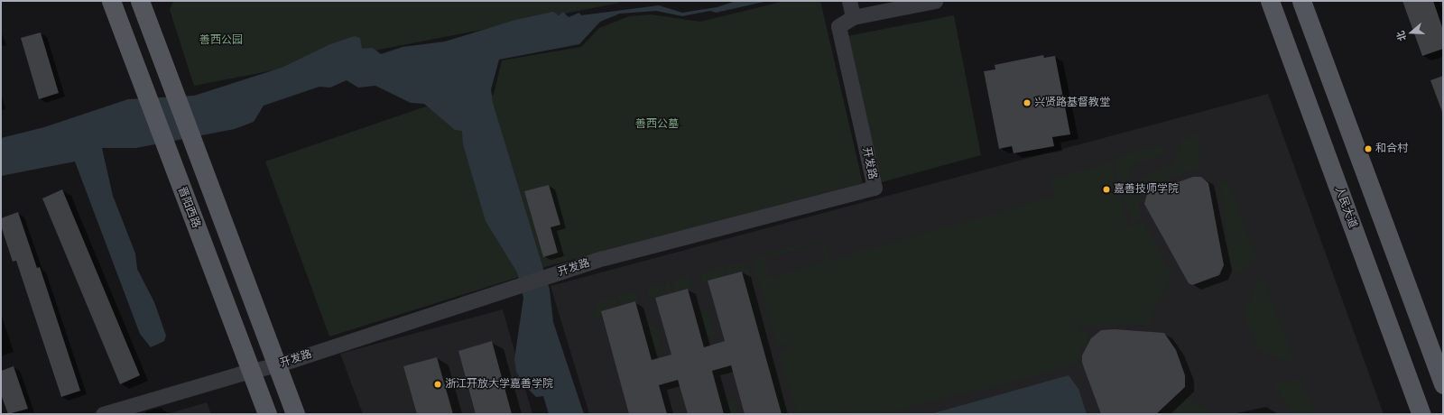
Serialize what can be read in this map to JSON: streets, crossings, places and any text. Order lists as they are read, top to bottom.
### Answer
{
  "streets": {
    "main road": ["晋阳西路", "人民大道"],
    "street": ["开发路"]
  },
  "crossings": [
    ["开发路", "晋阳西路"]
  ],
  "parks": ["善西公园", "善西公墓"],
  "places": [
    "兴贤路基督教堂",
    "和合村",
    "嘉善技师学院",
    "浙江开放大学嘉善学院"
  ],
  "north": "left"
}
